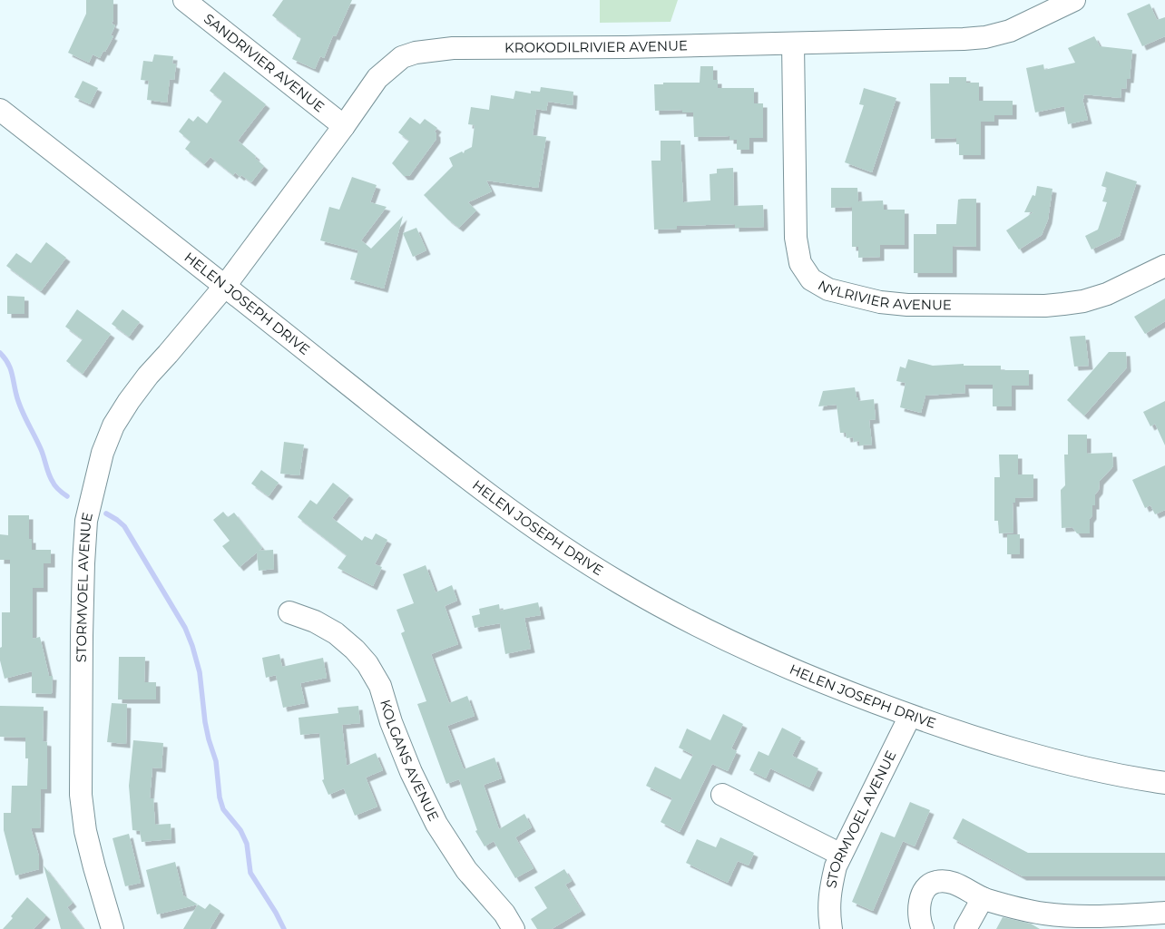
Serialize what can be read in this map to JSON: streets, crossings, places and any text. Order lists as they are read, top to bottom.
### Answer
{
  "streets": {
    "street": [
      "KROKODILRIVIER AVENUE",
      "SANDRIVIER AVENUE",
      "NYLRIVIER AVENUE",
      "HELEN JOSEPH DRIVE",
      "STORMVOEL AVENUE",
      "KOLGANS AVENUE"
    ]
  },
  "crossings": [
    ["KROKODILRIVIER AVENUE", "SANDRIVIER AVENUE"],
    ["KROKODILRIVIER AVENUE", "NYLRIVIER AVENUE"],
    ["KROKODILRIVIER AVENUE", "HELEN JOSEPH DRIVE"],
    ["KROKODILRIVIER AVENUE", "STORMVOEL AVENUE"],
    ["HELEN JOSEPH DRIVE", "STORMVOEL AVENUE"]
  ]
}
